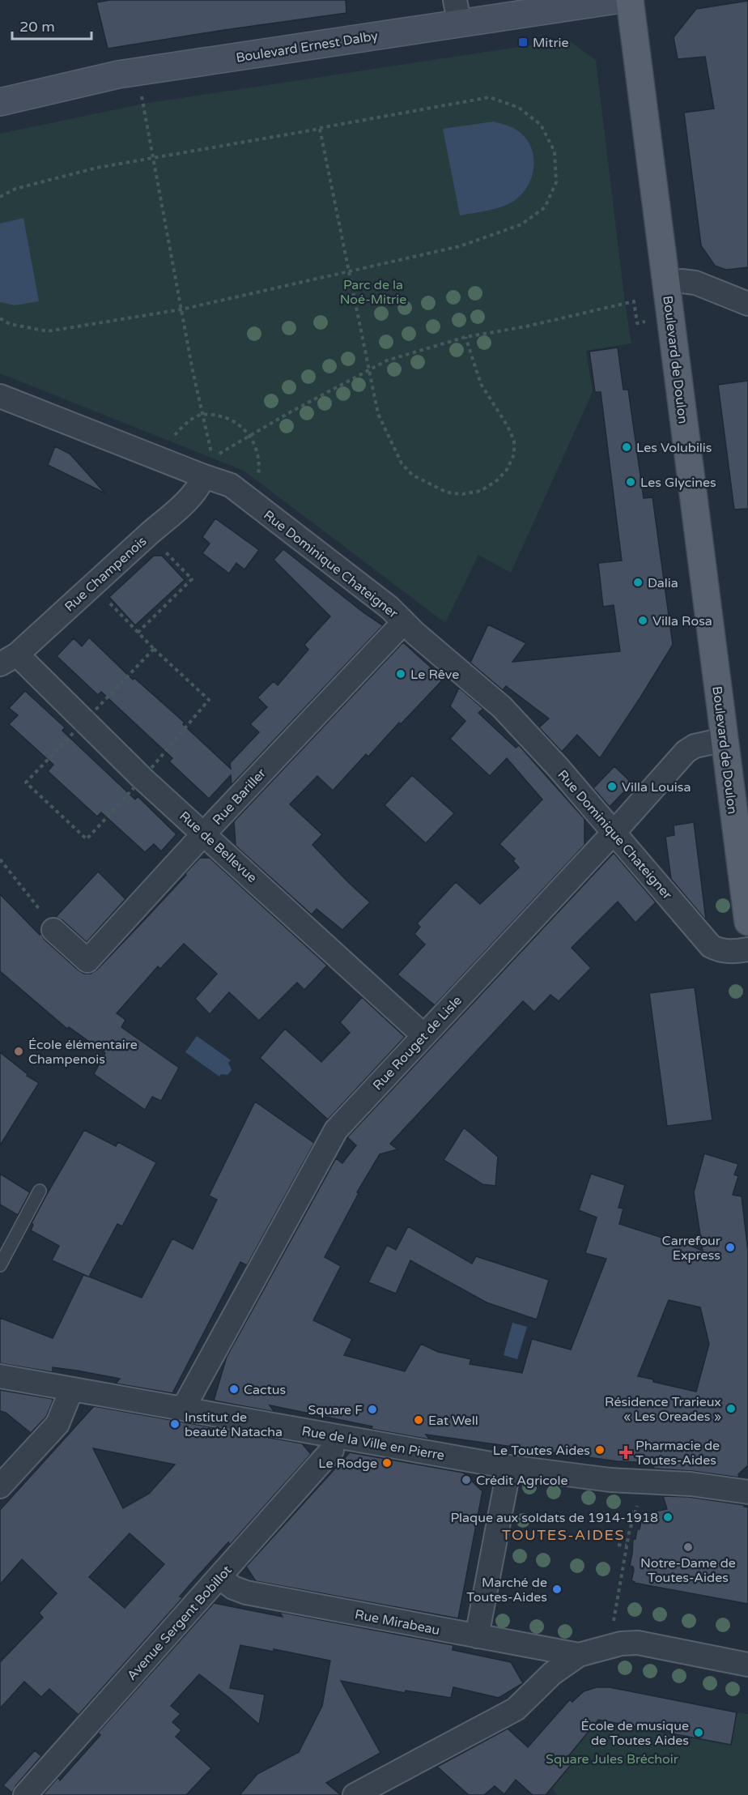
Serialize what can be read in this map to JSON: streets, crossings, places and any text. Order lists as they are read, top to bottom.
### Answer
{
  "streets": {
    "main road": ["Boulevard de Doulon"],
    "street": [
      "Boulevard Ernest Dalby",
      "Rue Dominique Chateigner",
      "Rue Champenois",
      "Rue Bariller",
      "Rue de Bellevue",
      "Rue Rouget de Lisle",
      "Rue de la Ville en Pierre",
      "Rue Mirabeau",
      "Avenue Sergent Bobillot"
    ]
  },
  "crossings": [
    ["Boulevard de Doulon", "Rue Rouget de Lisle"],
    ["Rue Dominique Chateigner", "Rue Champenois"],
    ["Rue Dominique Chateigner", "Rue Bariller"],
    ["Rue Dominique Chateigner", "Rue Rouget de Lisle"],
    ["Rue Champenois", "Rue de Bellevue"],
    ["Rue Bariller", "Rue de Bellevue"],
    ["Rue de Bellevue", "Rue Rouget de Lisle"],
    ["Rue Rouget de Lisle", "Rue de la Ville en Pierre"],
    ["Rue Mirabeau", "Avenue Sergent Bobillot"]
  ],
  "districts": ["TOUTES-AIDES"],
  "parks": ["Parc de la Noé-Mitrie", "Square Jules Bréchoir"],
  "places": {
    "transit": ["Mitrie"],
    "other": [
      "Les Volubilis",
      "Les Glycines",
      "Dalia",
      "Villa Rosa",
      "Le Rêve",
      "Villa Louisa",
      "École élémentaire Champenois",
      "Carrefour Express",
      "Cactus",
      "Résidence Trarieux « Les Oreades »",
      "Square F",
      "Eat Well",
      "Institut de beauté Natacha",
      "Le Toutes Aides",
      "Le Rodge",
      "Crédit Agricole",
      "Plaque aux soldats de 1914-1918",
      "Notre-Dame de Toutes-Aides",
      "Marché de Toutes-Aides",
      "École de musique de Toutes Aides"
    ],
    "health": ["Pharmacie de Toutes-Aides"]
  },
  "scale_bar": "20 m"
}
